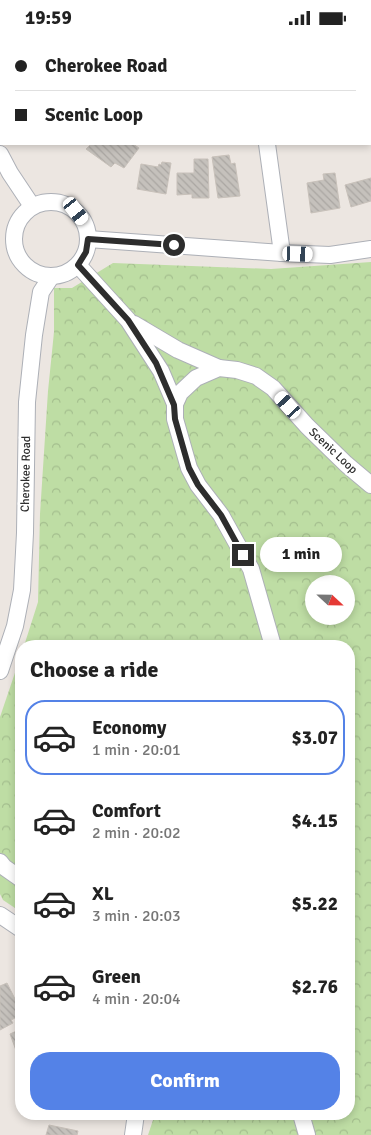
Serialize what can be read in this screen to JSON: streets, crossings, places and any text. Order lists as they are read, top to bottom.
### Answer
{
  "streets": {
    "street": ["Scenic Loop", "Cherokee Road"]
  },
  "north": "right",
  "page": {
    "status": "19:59",
    "banner": ["Cherokee Road", "Scenic Loop"],
    "bubble": "1 min",
    "heading": "Choose a ride",
    "list": [
      {
        "name": "Economy",
        "note": "1 min · 20:01",
        "value": "$3.07"
      },
      {
        "name": "Comfort",
        "note": "2 min · 20:02",
        "value": "$4.15"
      },
      {
        "name": "XL",
        "note": "3 min · 20:03",
        "value": "$5.22"
      },
      {
        "name": "Green",
        "note": "4 min · 20:04",
        "value": "$2.76"
      }
    ],
    "buttons": "Confirm"
  }
}
